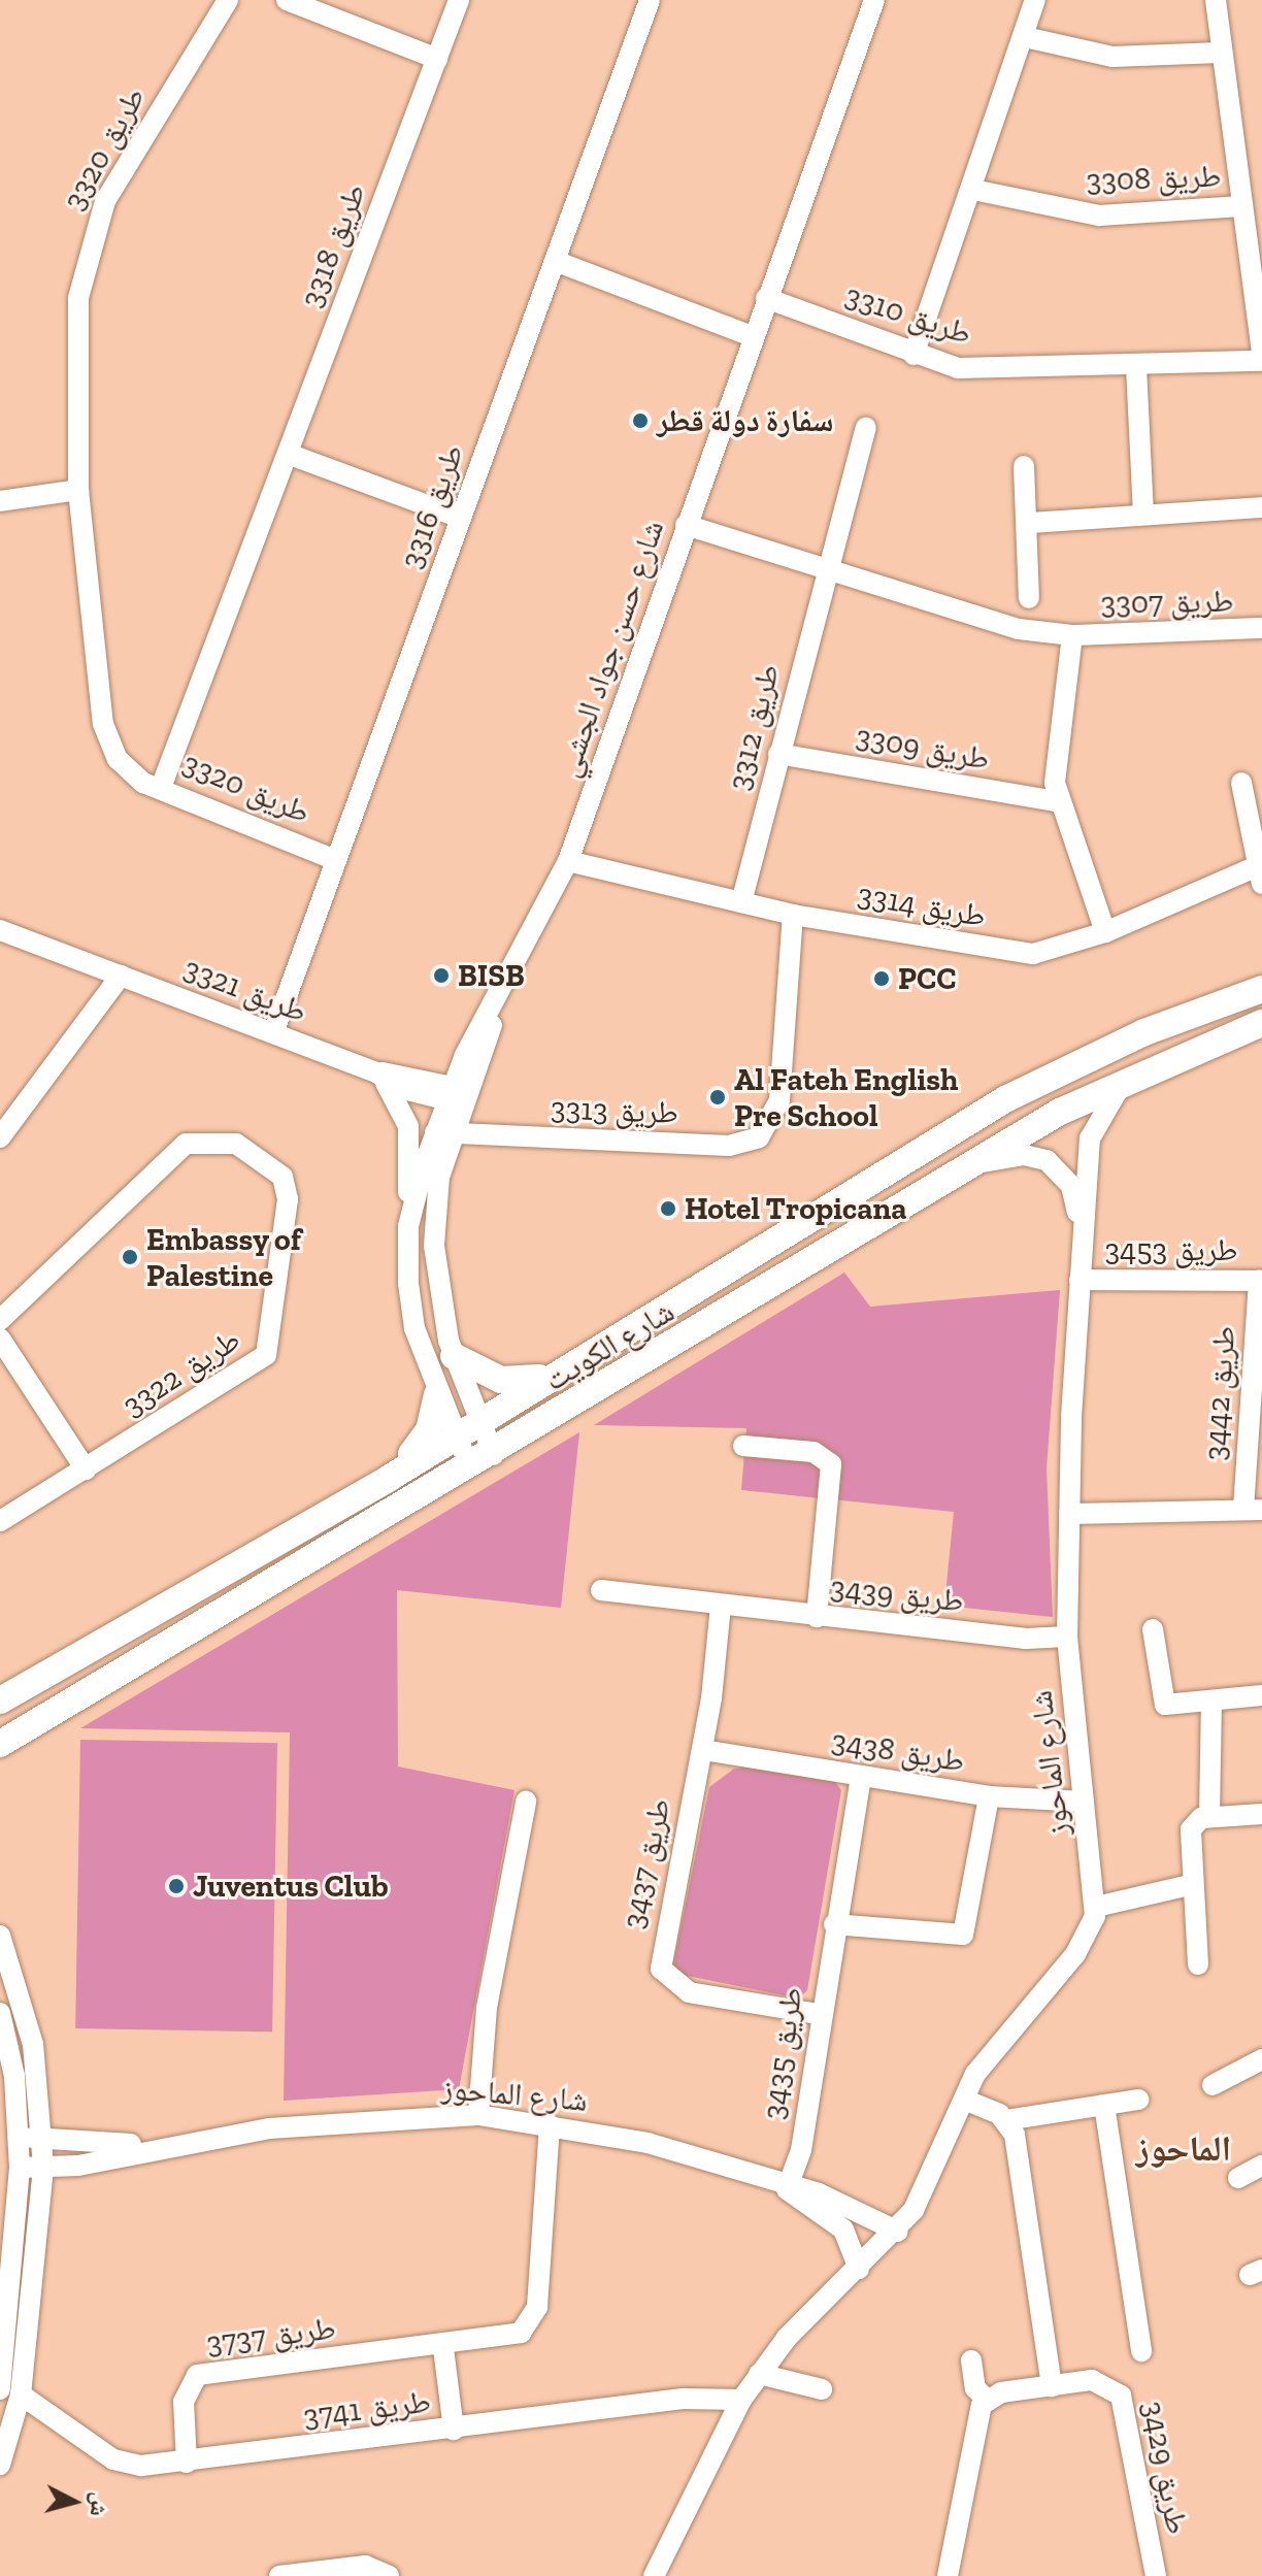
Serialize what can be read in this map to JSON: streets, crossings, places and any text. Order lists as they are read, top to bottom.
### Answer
{
  "streets": {
    "main road": ["شارع الكويت"],
    "street": [
      "طريق 3320",
      "طريق 3308",
      "طريق 3318",
      "طريق 3310",
      "طريق 3316",
      "طريق 3307",
      "شارع حسن جواد الجشي",
      "طريق 3312",
      "طريق 3309",
      "طريق 3314",
      "طريق 3321",
      "طريق 3313",
      "طريق 3453",
      "طريق 3322",
      "طريق 3442",
      "طريق 3439",
      "طريق 3438",
      "شارع الماحوز",
      "طريق 3437",
      "طريق 3435",
      "طريق 3737",
      "طريق 3741",
      "طريق 3429"
    ]
  },
  "crossings": [
    ["طريق 3320", "طريق 3318"],
    ["طريق 3320", "طريق 3316"],
    ["طريق 3310", "شارع حسن جواد الجشي"],
    ["طريق 3316", "طريق 3321"],
    ["شارع حسن جواد الجشي", "طريق 3314"],
    ["شارع حسن جواد الجشي", "طريق 3321"],
    ["شارع حسن جواد الجشي", "طريق 3313"],
    ["شارع حسن جواد الجشي", "شارع الكويت"],
    ["طريق 3312", "طريق 3309"],
    ["طريق 3312", "طريق 3314"],
    ["طريق 3314", "طريق 3313"],
    ["طريق 3453", "طريق 3442"],
    ["طريق 3453", "شارع الماحوز"],
    ["شارع الكويت", "شارع الماحوز"],
    ["طريق 3442", "شارع الماحوز"],
    ["طريق 3439", "شارع الماحوز"],
    ["طريق 3439", "طريق 3437"],
    ["طريق 3438", "شارع الماحوز"],
    ["طريق 3438", "طريق 3437"],
    ["طريق 3438", "طريق 3435"],
    ["شارع الماحوز", "طريق 3435"],
    ["شارع الماحوز", "طريق 3737"],
    ["طريق 3437", "طريق 3435"],
    ["طريق 3737", "طريق 3741"]
  ],
  "districts": ["الماحوز"],
  "places": [
    "سفارة دولة قطر",
    "BISB",
    "PCC",
    "Al Fateh English Pre School",
    "Hotel Tropicana",
    "Embassy of Palestine",
    "Juventus Club"
  ],
  "north": "right"
}
